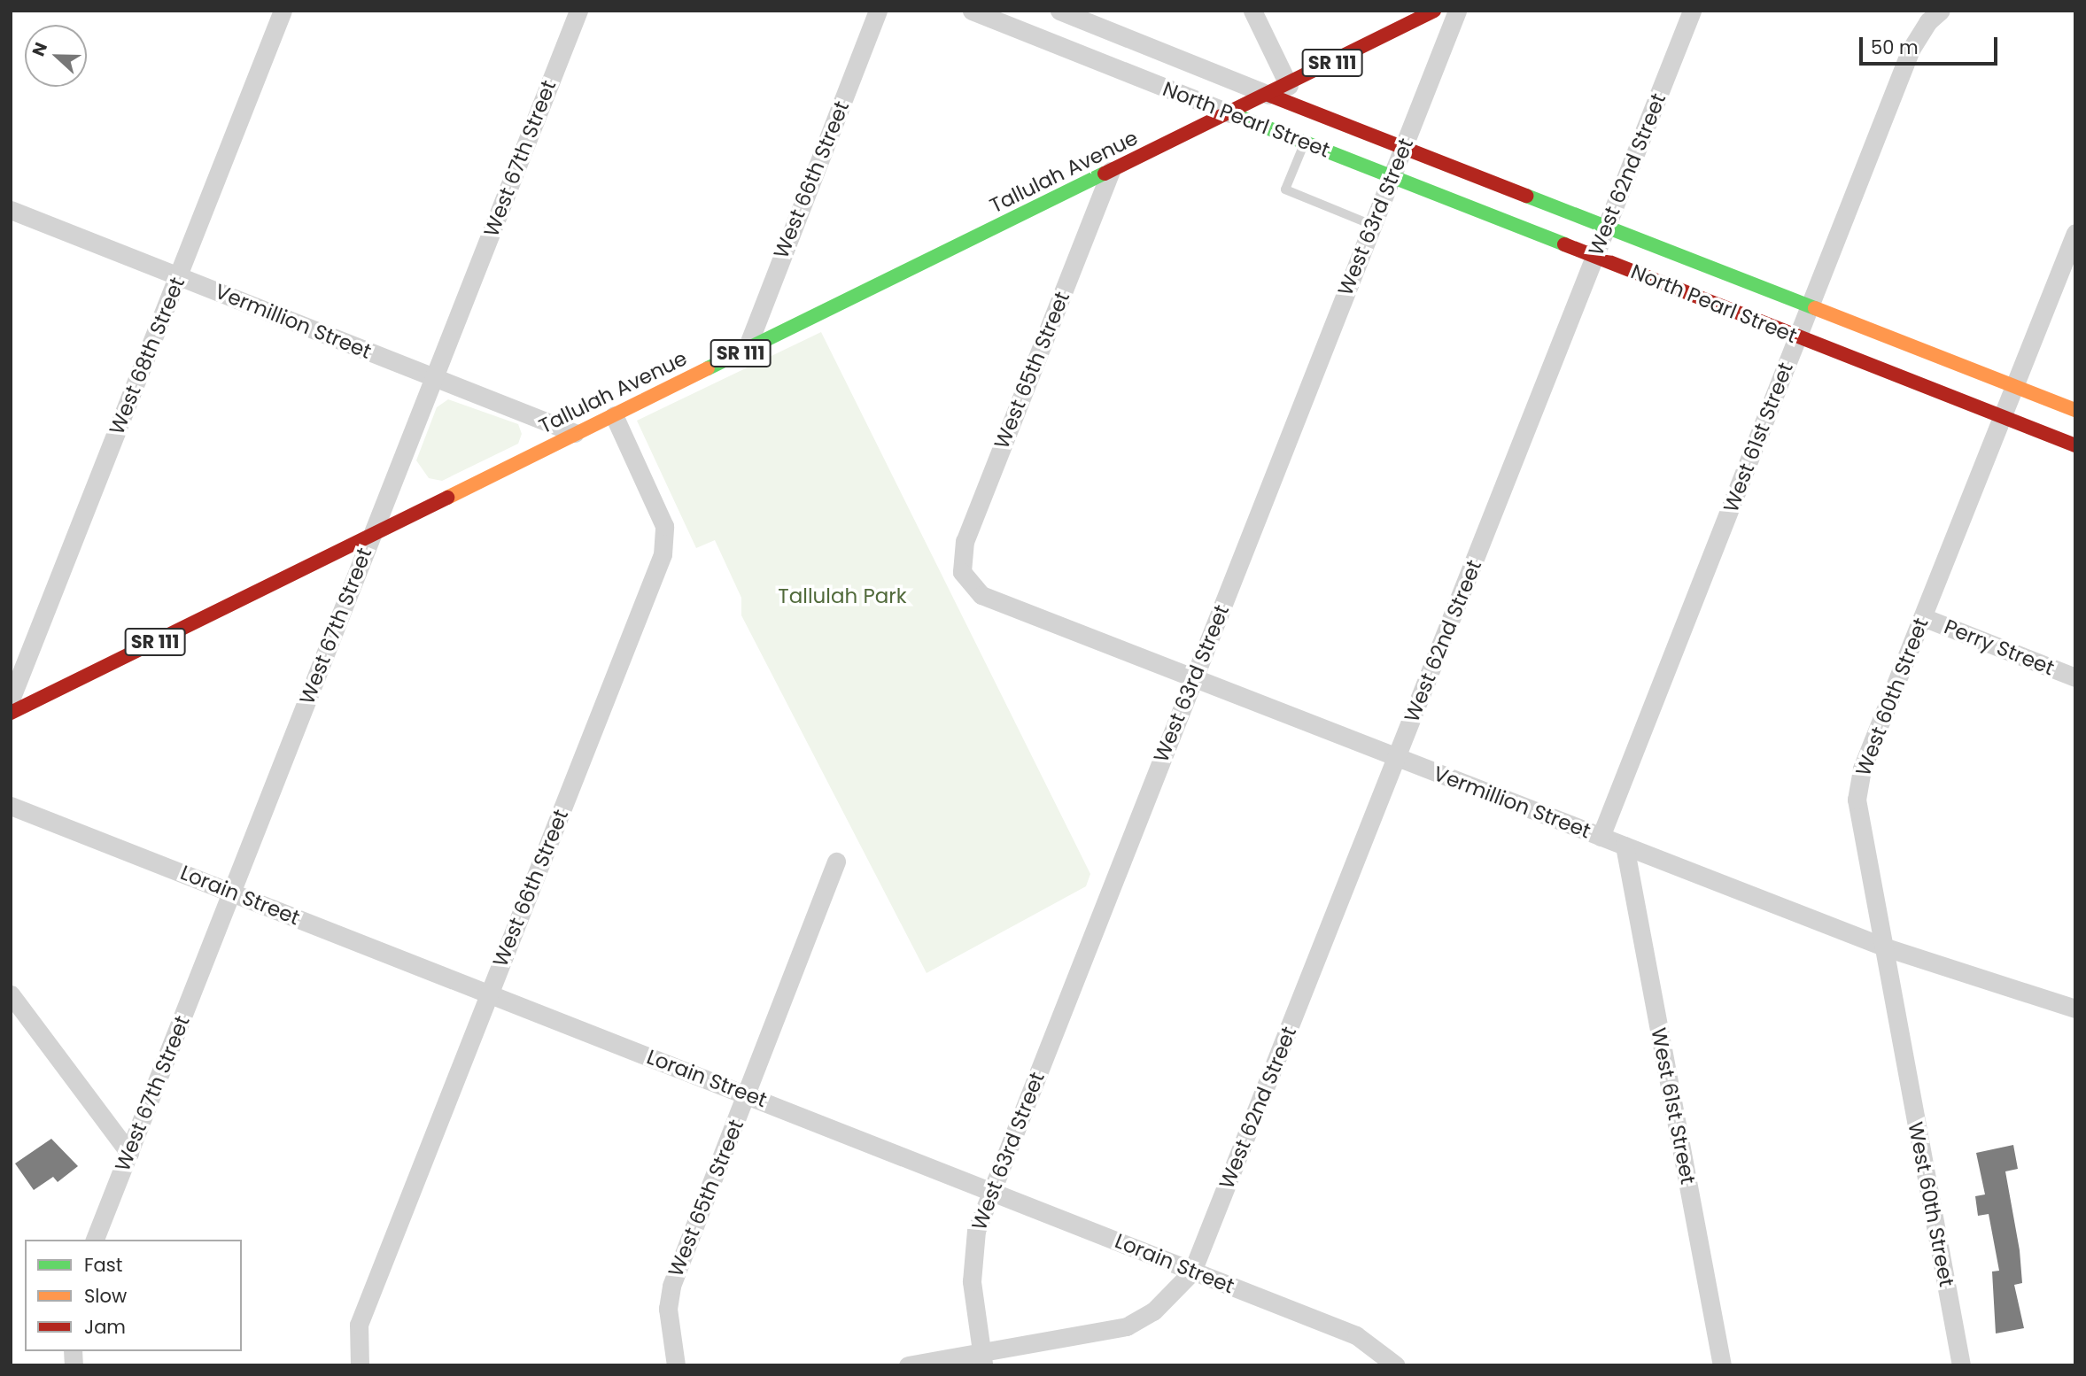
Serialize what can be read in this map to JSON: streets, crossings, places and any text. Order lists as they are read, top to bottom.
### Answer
{
  "streets": {
    "street": [
      "SR 111",
      "North Pearl Street",
      "West 67th Street",
      "Tallulah Avenue",
      "West 62nd Street",
      "West 66th Street",
      "West 63rd Street",
      "Vermillion Street",
      "West 68th Street",
      "West 65th Street",
      "West 61st Street",
      "Perry Street",
      "West 60th Street",
      "Lorain Street"
    ]
  },
  "crossings": [
    ["North Pearl Street", "Tallulah Avenue"],
    ["North Pearl Street", "West 62nd Street"],
    ["North Pearl Street", "West 63rd Street"],
    ["North Pearl Street", "West 61st Street"],
    ["North Pearl Street", "West 60th Street"],
    ["West 67th Street", "Tallulah Avenue"],
    ["West 67th Street", "Vermillion Street"],
    ["West 67th Street", "Lorain Street"],
    ["Tallulah Avenue", "West 66th Street"],
    ["Tallulah Avenue", "Vermillion Street"],
    ["Tallulah Avenue", "West 65th Street"],
    ["West 62nd Street", "Vermillion Street"],
    ["West 62nd Street", "Lorain Street"],
    ["West 66th Street", "Lorain Street"],
    ["West 63rd Street", "Vermillion Street"],
    ["West 63rd Street", "Lorain Street"],
    ["Vermillion Street", "West 68th Street"],
    ["Vermillion Street", "West 65th Street"],
    ["Vermillion Street", "West 61st Street"],
    ["Vermillion Street", "West 60th Street"],
    ["West 65th Street", "Lorain Street"],
    ["Perry Street", "West 60th Street"]
  ],
  "parks": ["Tallulah Park"],
  "legend": ["Fast", "Slow", "Jam"],
  "scale_bar": "50 m",
  "north": "left"
}
